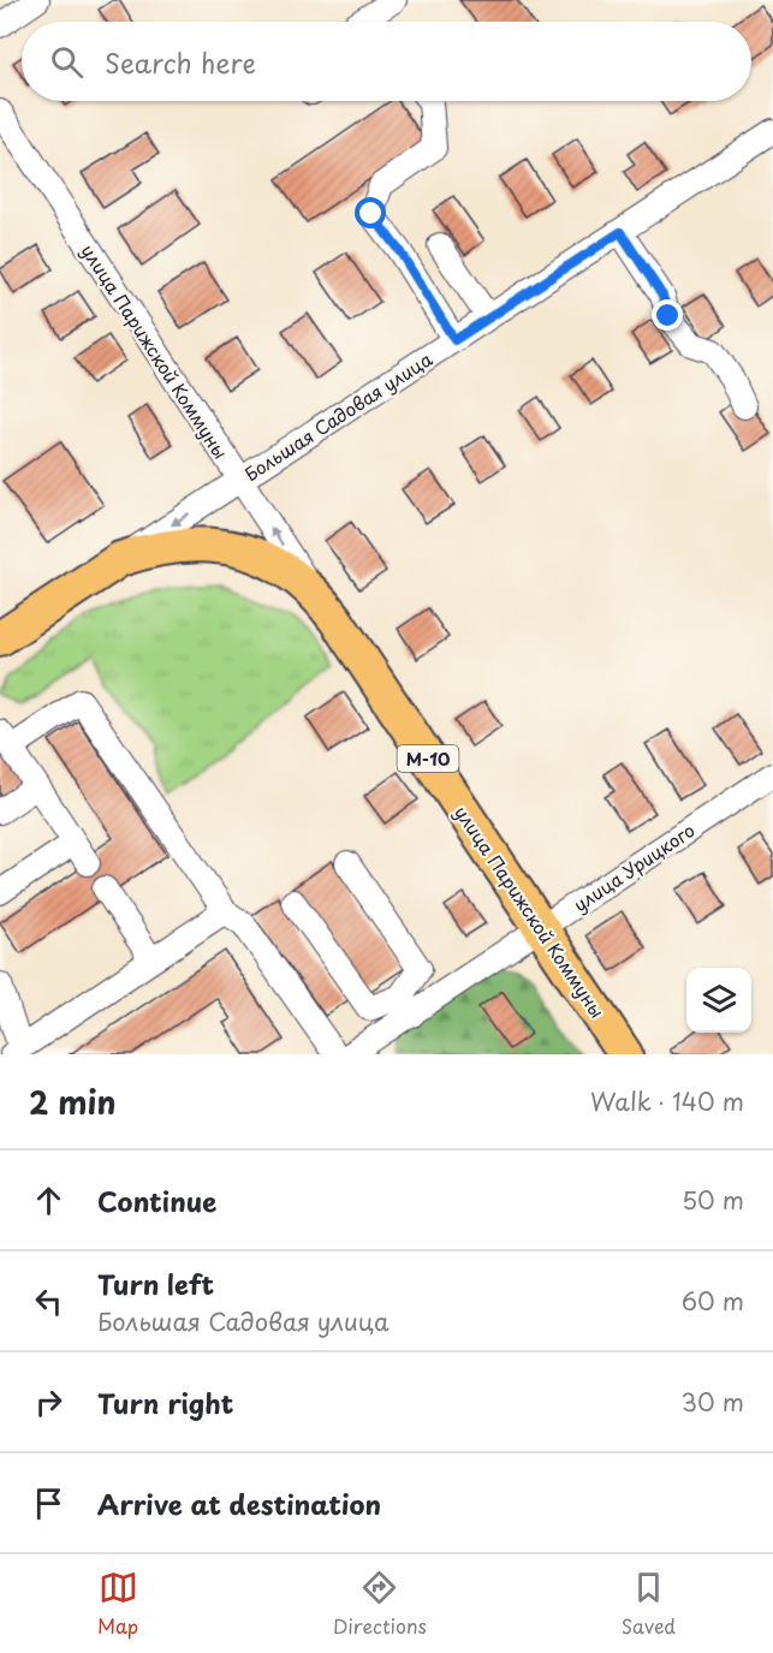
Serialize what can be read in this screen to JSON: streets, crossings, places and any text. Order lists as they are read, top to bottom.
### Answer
{
  "streets": {
    "highway": ["улица Парижской Коммуны", "Большая Садовая улица", "М-10"],
    "street": ["улица Урицкого"]
  },
  "crossings": [
    ["улица Парижской Коммуны", "Большая Садовая улица"],
    ["улица Парижской Коммуны", "улица Урицкого"]
  ],
  "page": {
    "search": "Search here",
    "heading": ["2 min", "Walk · 140 m"],
    "list": [
      ["Continue", "50 m"],
      ["Turn left", "Большая Садовая улица", "60 m"],
      ["Turn right", "30 m"],
      "Arrive at destination"
    ],
    "nav": ["Map", "Directions", "Saved"]
  }
}
